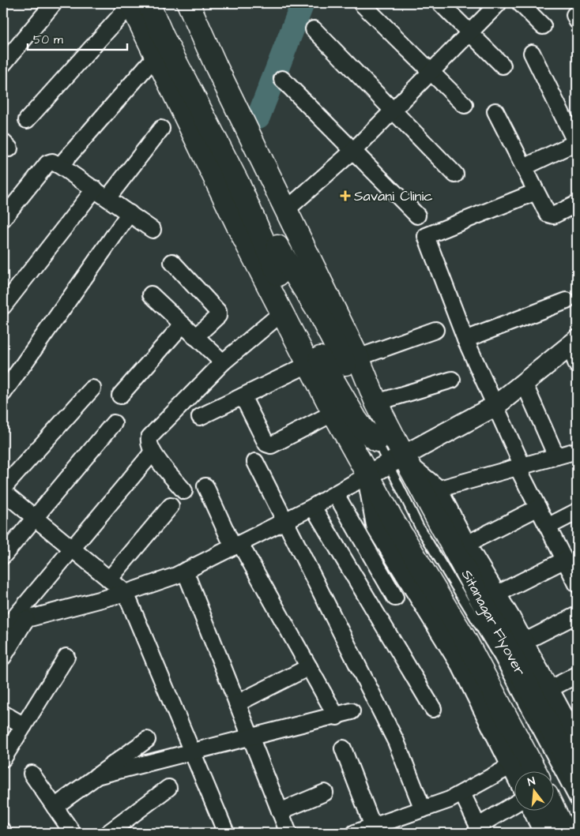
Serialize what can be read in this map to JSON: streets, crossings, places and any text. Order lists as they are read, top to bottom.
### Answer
{
  "streets": {
    "main road": ["Sitanagar Flyover"]
  },
  "places": {
    "health": ["Savani Clinic"]
  },
  "scale_bar": "50 m",
  "north": "top"
}
